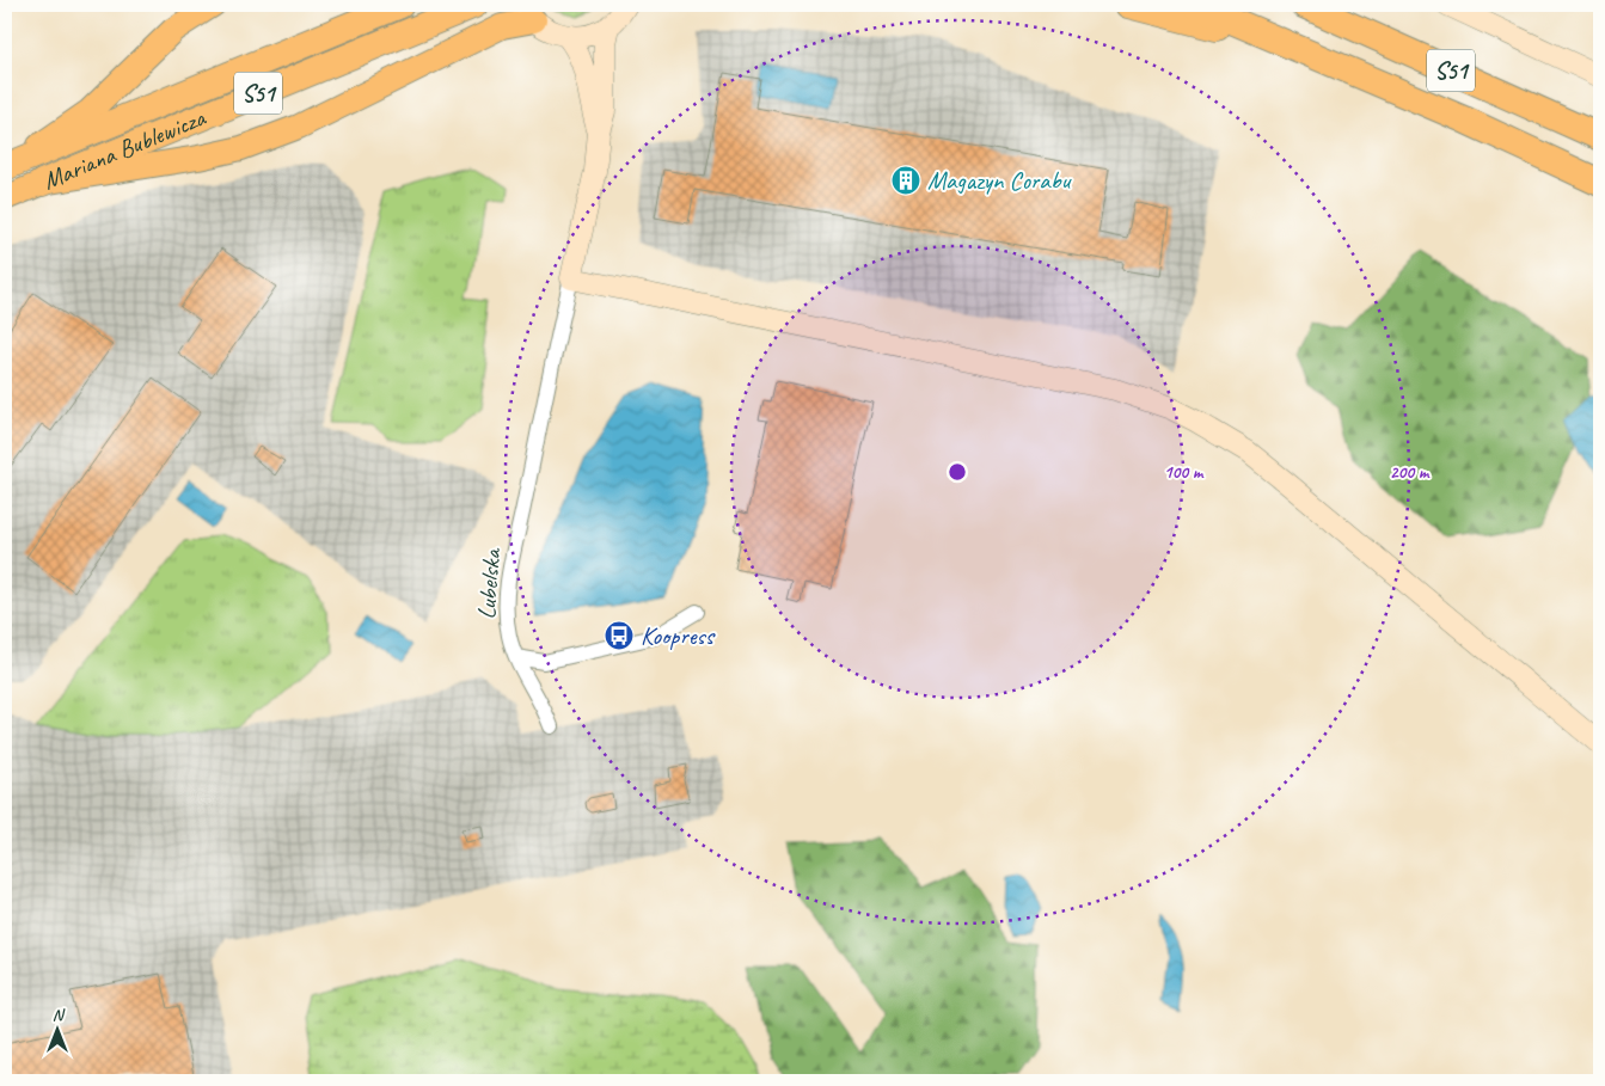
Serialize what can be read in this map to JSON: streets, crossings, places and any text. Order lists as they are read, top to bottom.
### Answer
{
  "streets": {
    "highway": ["S51", "Mariana Bublewicza"],
    "street": ["Lubelska"]
  },
  "places": {
    "building": ["Magazyn Corabu"],
    "bus stop": ["Koopress"]
  },
  "north": "top",
  "rings": ["100 m", "200 m"]
}
